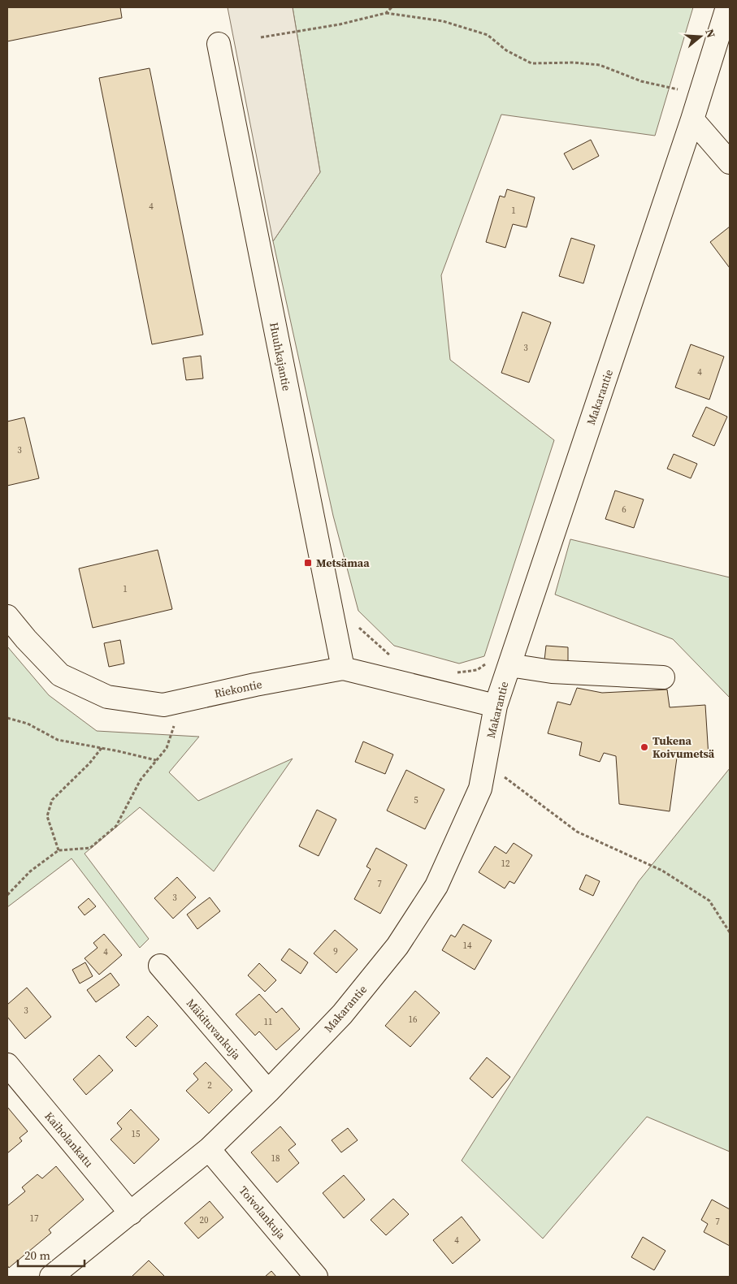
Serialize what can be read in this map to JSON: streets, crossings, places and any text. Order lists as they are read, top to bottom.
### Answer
{
  "streets": {
    "street": [
      "Huuhkajantie",
      "Makarantie",
      "Riekontie",
      "Mäkituvankuja",
      "Kaiholankatu",
      "Toivolankuja"
    ]
  },
  "crossings": [
    ["Huuhkajantie", "Riekontie"],
    ["Makarantie", "Riekontie"],
    ["Makarantie", "Mäkituvankuja"],
    ["Makarantie", "Kaiholankatu"],
    ["Makarantie", "Toivolankuja"]
  ],
  "places": {
    "transit": ["Metsämaa"],
    "other": ["Tukena Koivumetsä"]
  },
  "house_numbers": [
    "4",
    "1",
    "3",
    "4",
    "3",
    "6",
    "1",
    "5",
    "12",
    "7",
    "3",
    "14",
    "9",
    "4",
    "3",
    "16",
    "11",
    "2",
    "15",
    "18",
    "17",
    "20",
    "7",
    "4"
  ],
  "scale_bar": "20 m",
  "north": "right"
}
